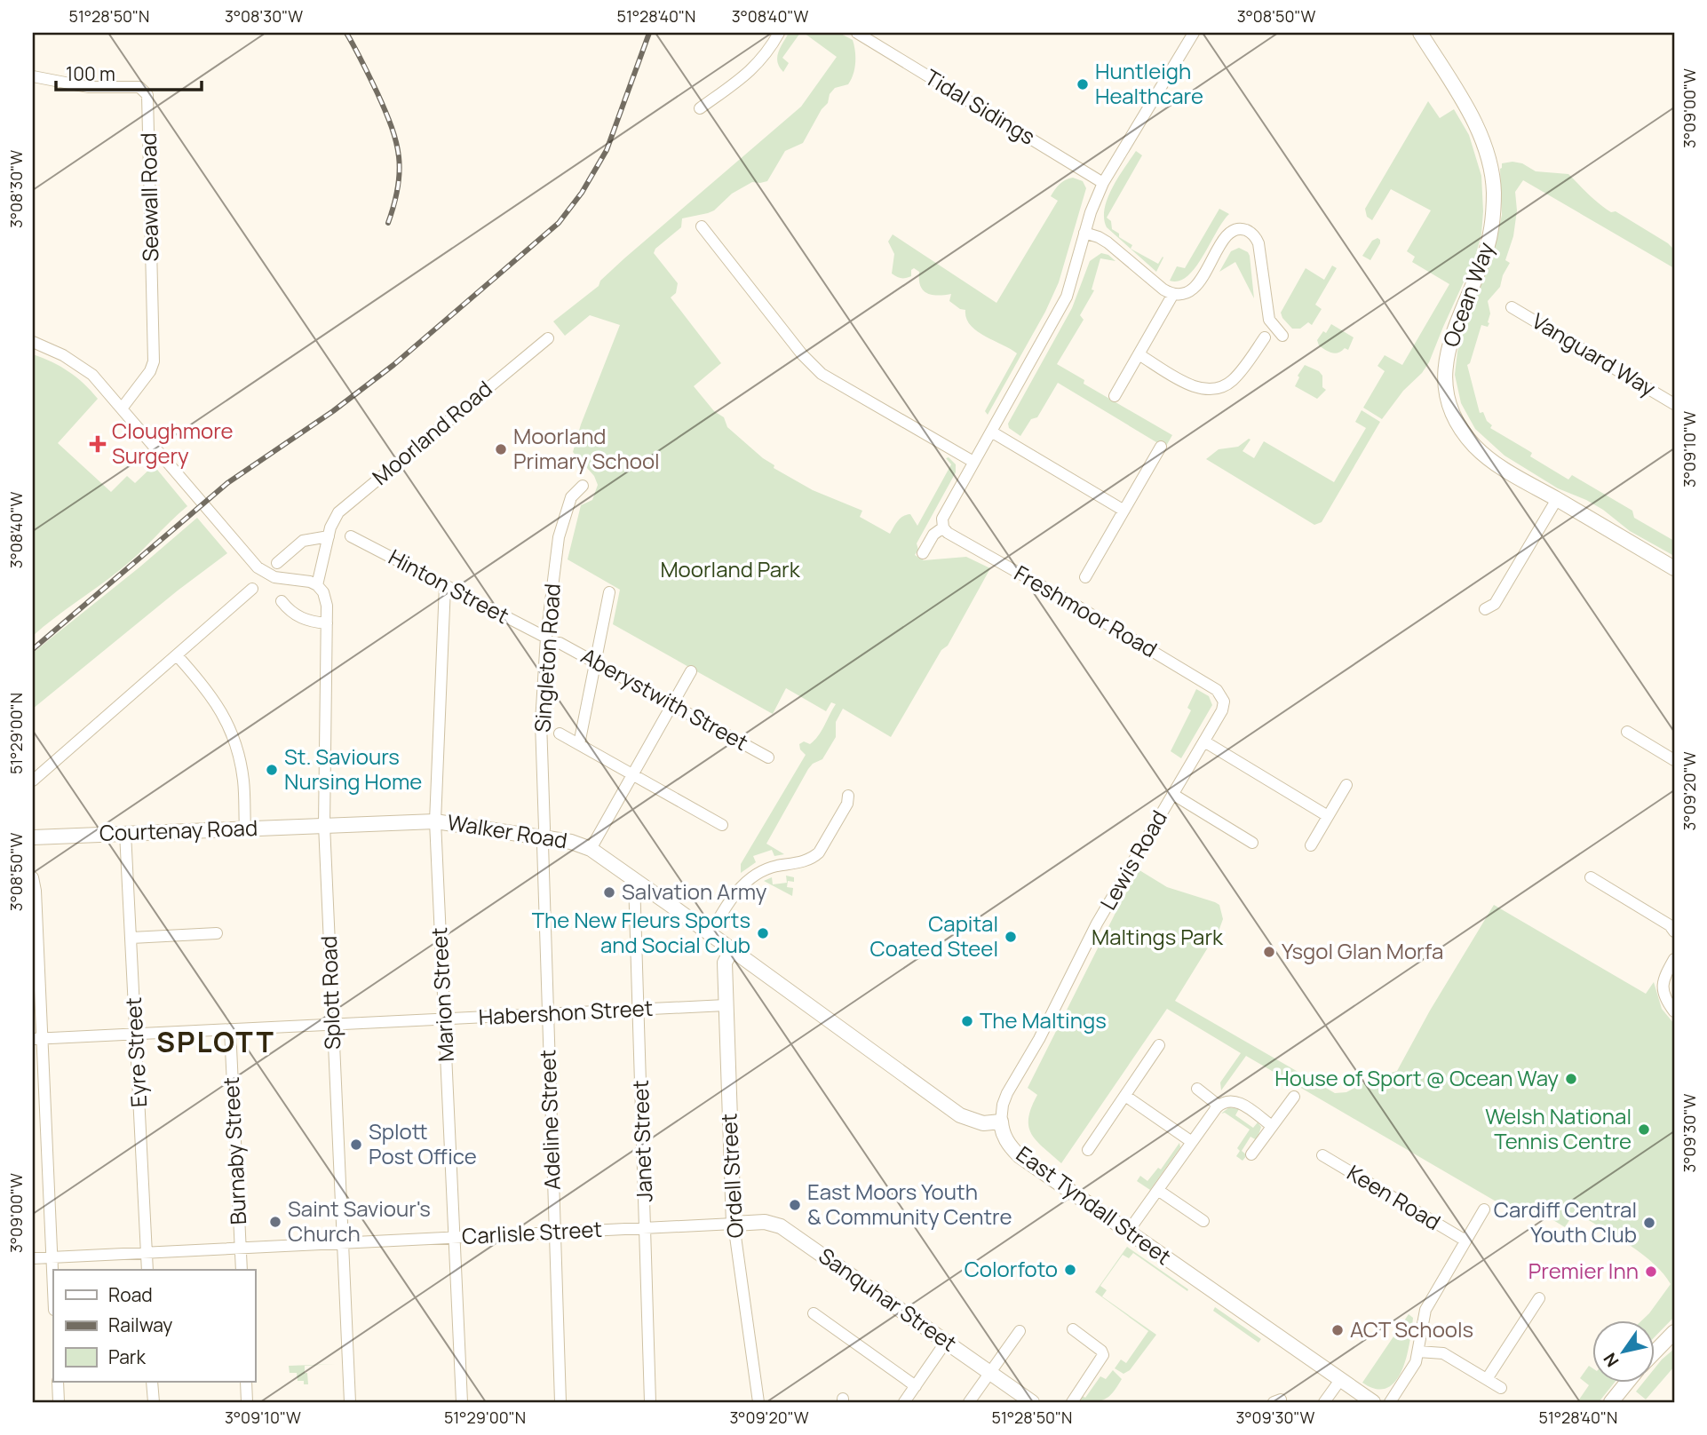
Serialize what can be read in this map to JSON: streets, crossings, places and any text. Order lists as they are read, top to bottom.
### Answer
{
  "streets": {
    "street": [
      "Tidal Sidings",
      "Seawall Road",
      "Ocean Way",
      "Vanguard Way",
      "Moorland Road",
      "Hinton Street",
      "Freshmoor Road",
      "Singleton Road",
      "Aberystwith Street",
      "Courtenay Road",
      "Walker Road",
      "Lewis Road",
      "Splott Road",
      "Marion Street",
      "Habershon Street",
      "Eyre Street",
      "Adeline Street",
      "Janet Street",
      "Burnaby Street",
      "Ordell Street",
      "Keen Road",
      "East Tyndall Street",
      "Carlisle Street",
      "Sanquhar Street"
    ]
  },
  "crossings": [
    ["Moorland Road", "Splott Road"],
    ["Hinton Street", "Singleton Road"],
    ["Hinton Street", "Marion Street"],
    ["Freshmoor Road", "Lewis Road"],
    ["Singleton Road", "Walker Road"],
    ["Singleton Road", "Adeline Street"],
    ["Courtenay Road", "Walker Road"],
    ["Courtenay Road", "Splott Road"],
    ["Courtenay Road", "Eyre Street"],
    ["Walker Road", "Splott Road"],
    ["Walker Road", "Marion Street"],
    ["Walker Road", "Adeline Street"],
    ["Walker Road", "Janet Street"],
    ["Walker Road", "Ordell Street"],
    ["Walker Road", "East Tyndall Street"],
    ["Lewis Road", "East Tyndall Street"],
    ["Splott Road", "Habershon Street"],
    ["Splott Road", "Carlisle Street"],
    ["Marion Street", "Habershon Street"],
    ["Marion Street", "Carlisle Street"],
    ["Habershon Street", "Eyre Street"],
    ["Habershon Street", "Adeline Street"],
    ["Habershon Street", "Janet Street"],
    ["Habershon Street", "Burnaby Street"],
    ["Habershon Street", "Ordell Street"],
    ["Eyre Street", "Carlisle Street"],
    ["Adeline Street", "Carlisle Street"],
    ["Janet Street", "Carlisle Street"],
    ["Burnaby Street", "Carlisle Street"],
    ["Ordell Street", "Carlisle Street"],
    ["Ordell Street", "Sanquhar Street"],
    ["Carlisle Street", "Sanquhar Street"]
  ],
  "districts": ["SPLOTT"],
  "parks": ["Moorland Park", "Maltings Park"],
  "places": {
    "other": [
      "Huntleigh Healthcare",
      "Moorland Primary School",
      "St. Saviours Nursing Home",
      "Salvation Army",
      "The New Fleurs Sports and Social Club",
      "Capital Coated Steel",
      "Ysgol Glan Morfa",
      "The Maltings",
      "House of Sport @ Ocean Way",
      "Welsh National Tennis Centre",
      "Splott Post Office",
      "East Moors Youth & Community Centre",
      "Saint Saviour's Church",
      "Cardiff Central Youth Club",
      "Colorfoto",
      "Premier Inn",
      "ACT Schools"
    ],
    "health": ["Cloughmore Surgery"]
  },
  "legend": ["Road", "Railway", "Park"],
  "scale_bar": "100 m",
  "north": "bottom left",
  "coordinates": [
    "51°28'50\"N",
    "3°08'30\"W",
    "51°28'40\"N",
    "3°08'40\"W",
    "3°08'50\"W",
    "3°09'00\"W",
    "3°09'10\"W",
    "51°29'00\"N",
    "3°09'20\"W",
    "3°09'30\"W"
  ]
}
